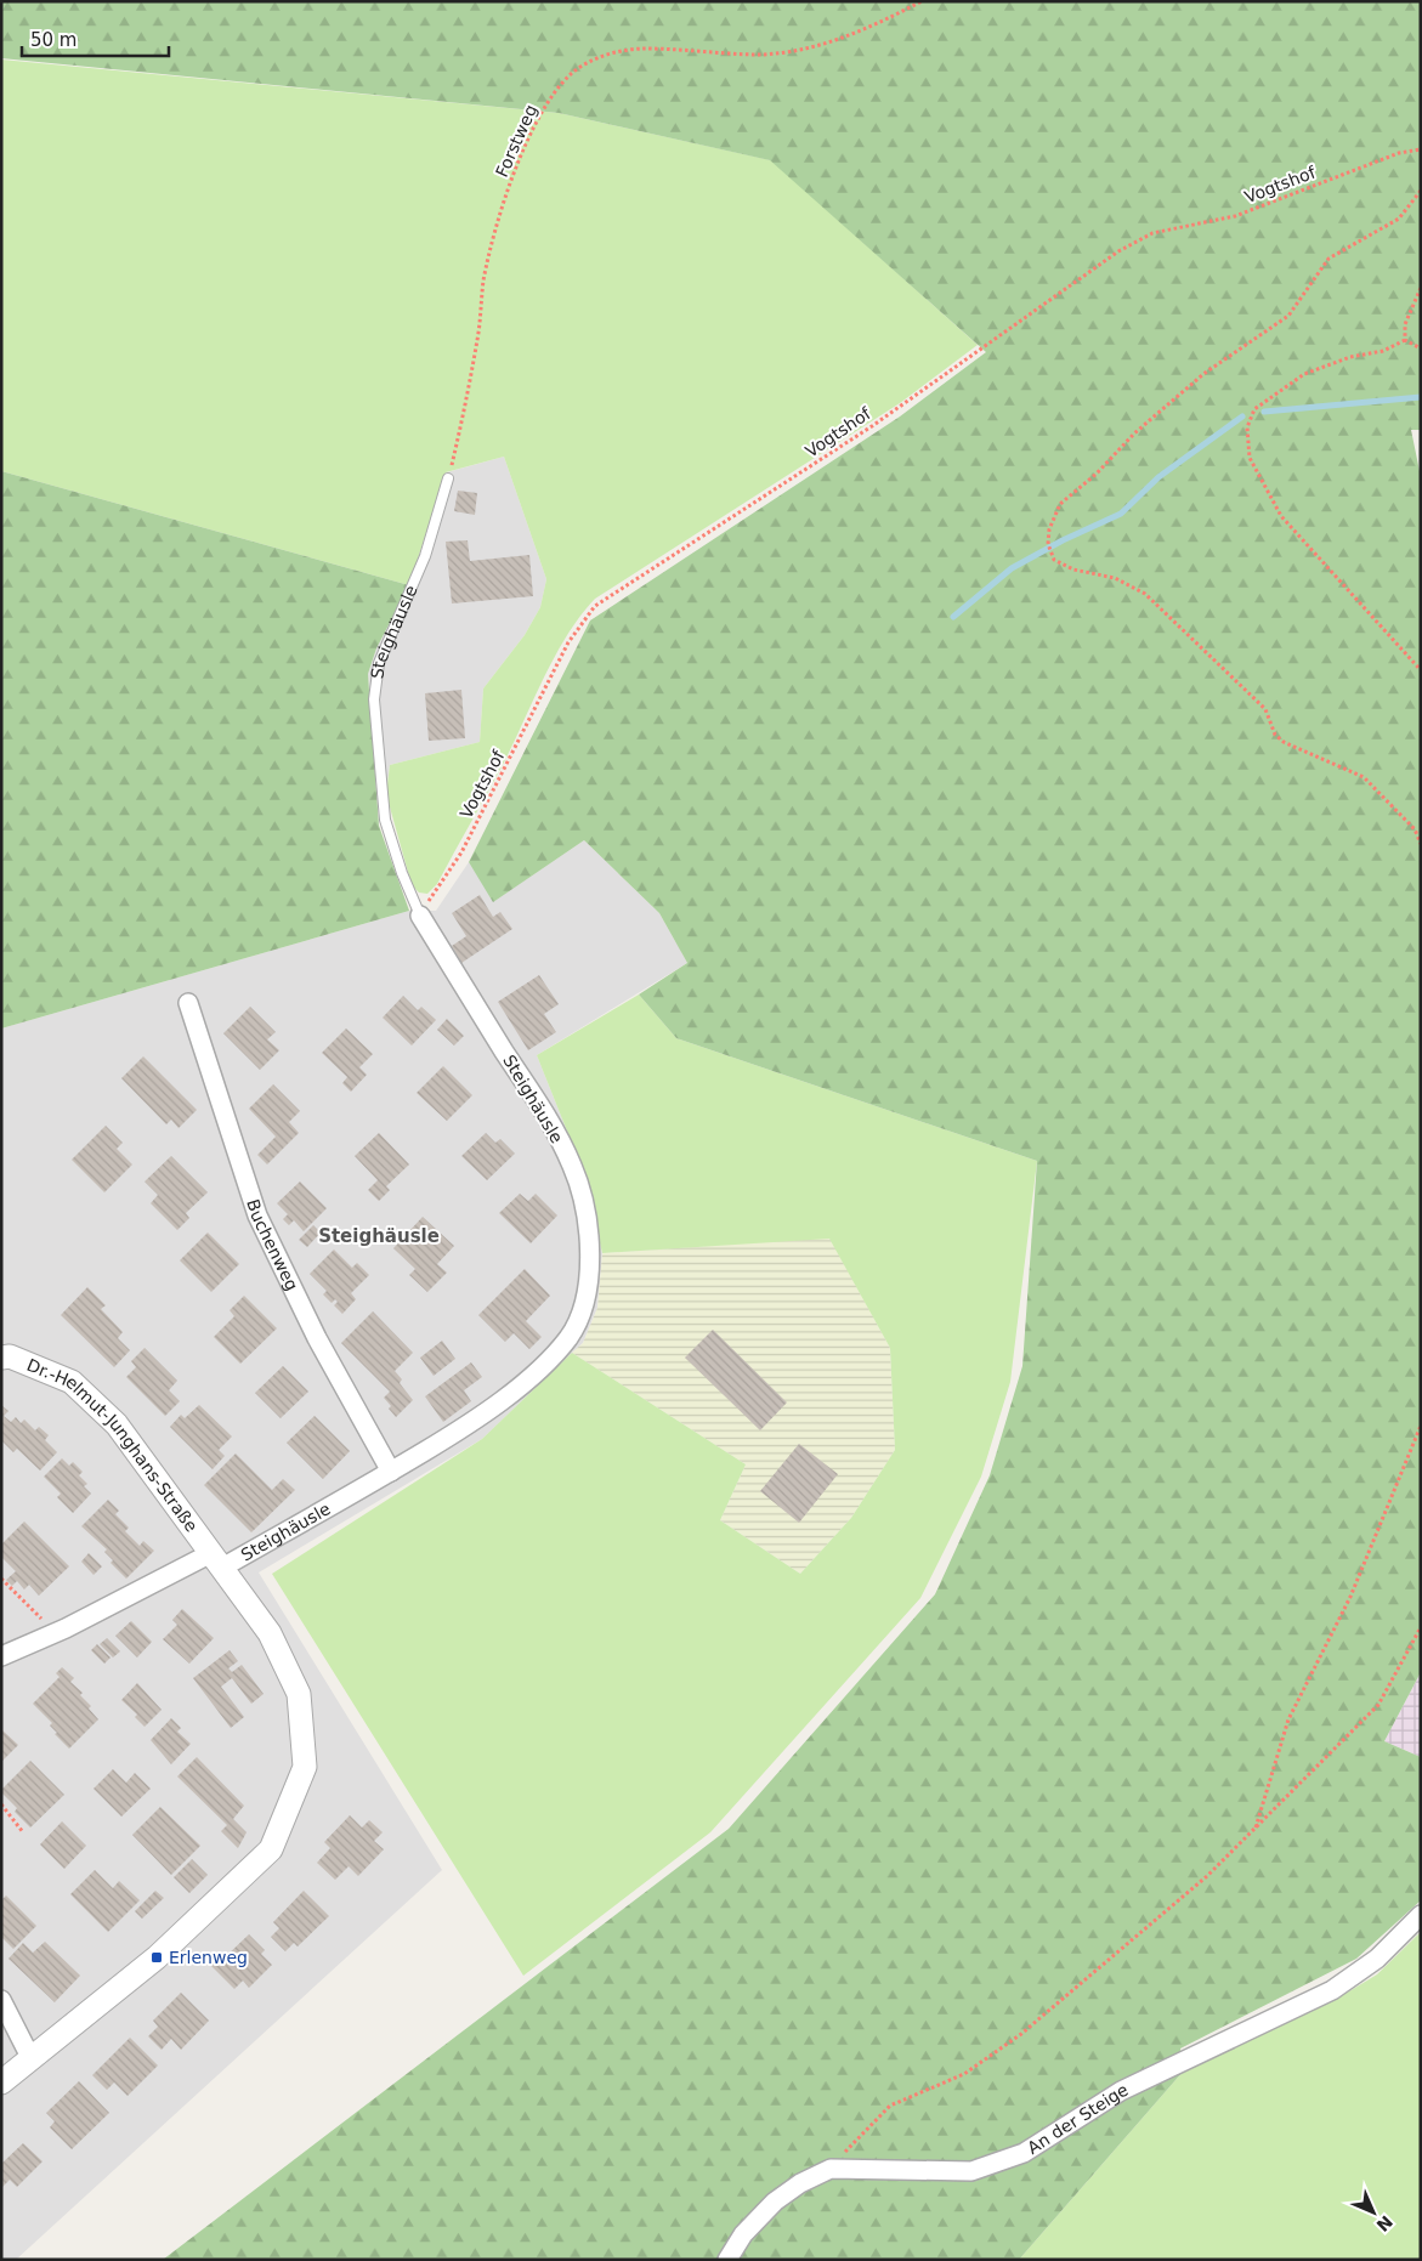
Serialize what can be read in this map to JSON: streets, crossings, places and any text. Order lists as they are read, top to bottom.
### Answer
{
  "streets": {
    "street": [
      "Steighäusle",
      "Buchenweg",
      "Dr.-Helmut-Junghans-Straße",
      "An der Steige"
    ],
    "path": ["Forstweg", "Vogtshof"]
  },
  "crossings": [
    ["Forstweg", "Steighäusle"],
    ["Vogtshof", "Steighäusle"],
    ["Steighäusle", "Buchenweg"],
    ["Steighäusle", "Dr.-Helmut-Junghans-Straße"]
  ],
  "districts": ["Steighäusle"],
  "places": {
    "transit": ["Erlenweg"]
  },
  "scale_bar": "50 m",
  "north": "bottom right"
}
